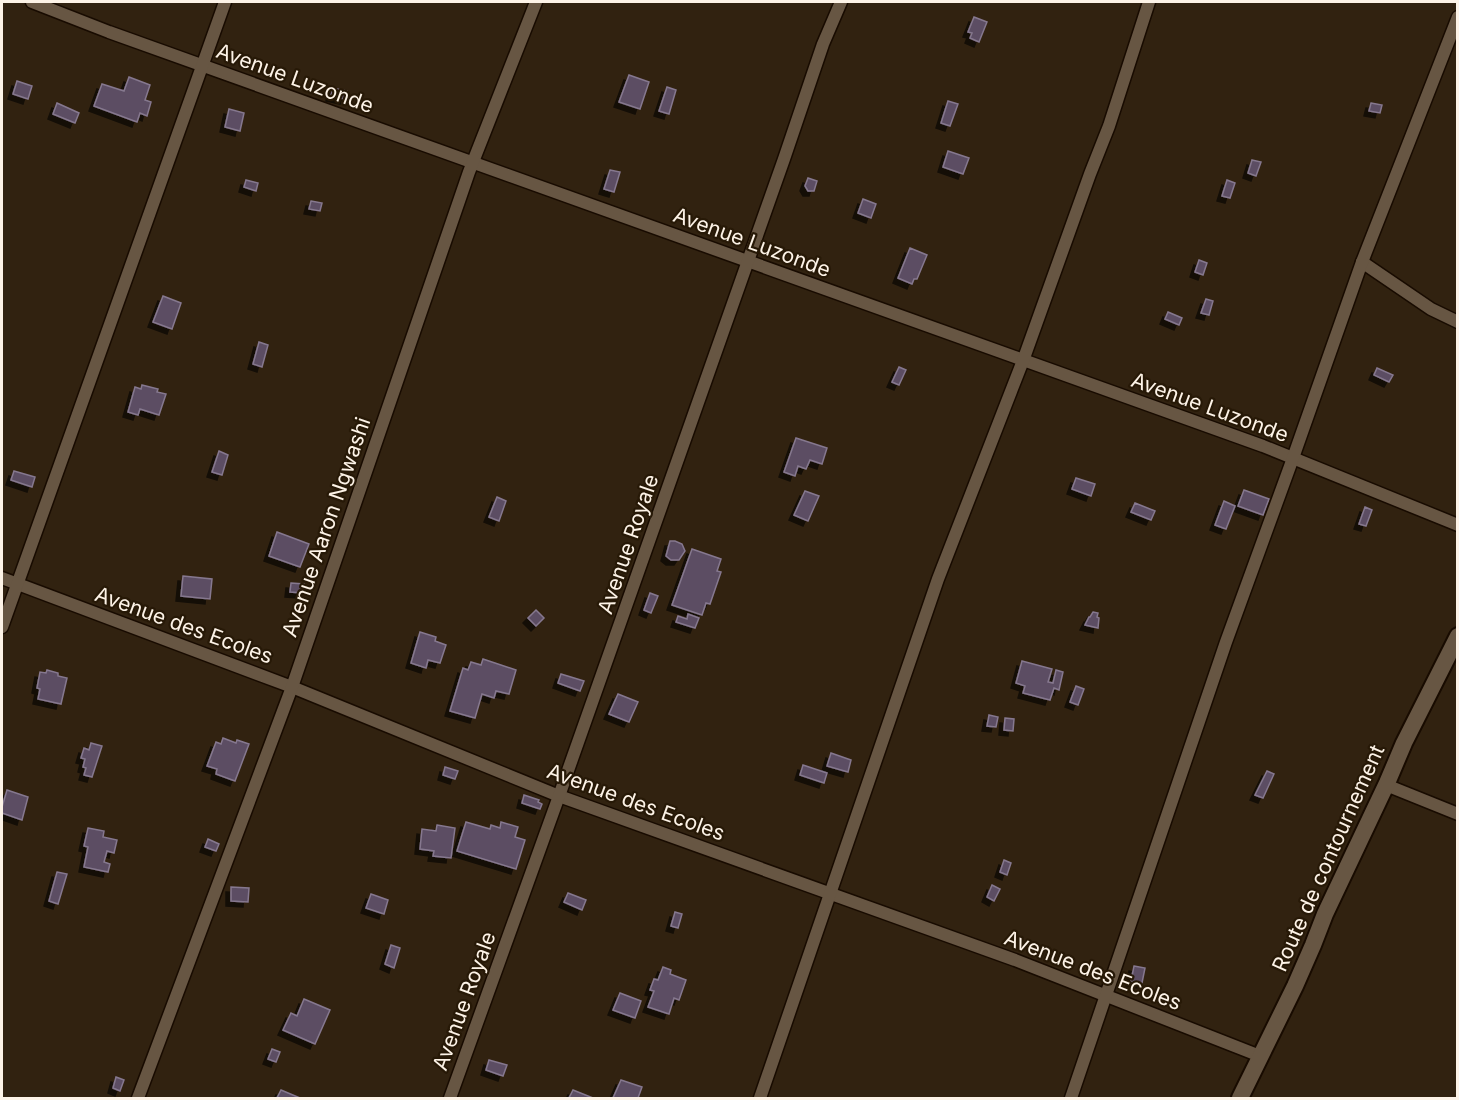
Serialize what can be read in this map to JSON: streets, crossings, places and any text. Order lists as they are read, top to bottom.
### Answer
{
  "streets": {
    "street": [
      "Avenue Luzonde",
      "Avenue Aaron Ngwashi",
      "Avenue Royale",
      "Avenue des Ecoles",
      "Route de contournement"
    ]
  },
  "crossings": [
    ["Avenue Luzonde", "Avenue Aaron Ngwashi"],
    ["Avenue Luzonde", "Avenue Royale"],
    ["Avenue Aaron Ngwashi", "Avenue des Ecoles"],
    ["Avenue Royale", "Avenue des Ecoles"],
    ["Avenue des Ecoles", "Route de contournement"]
  ]
}
